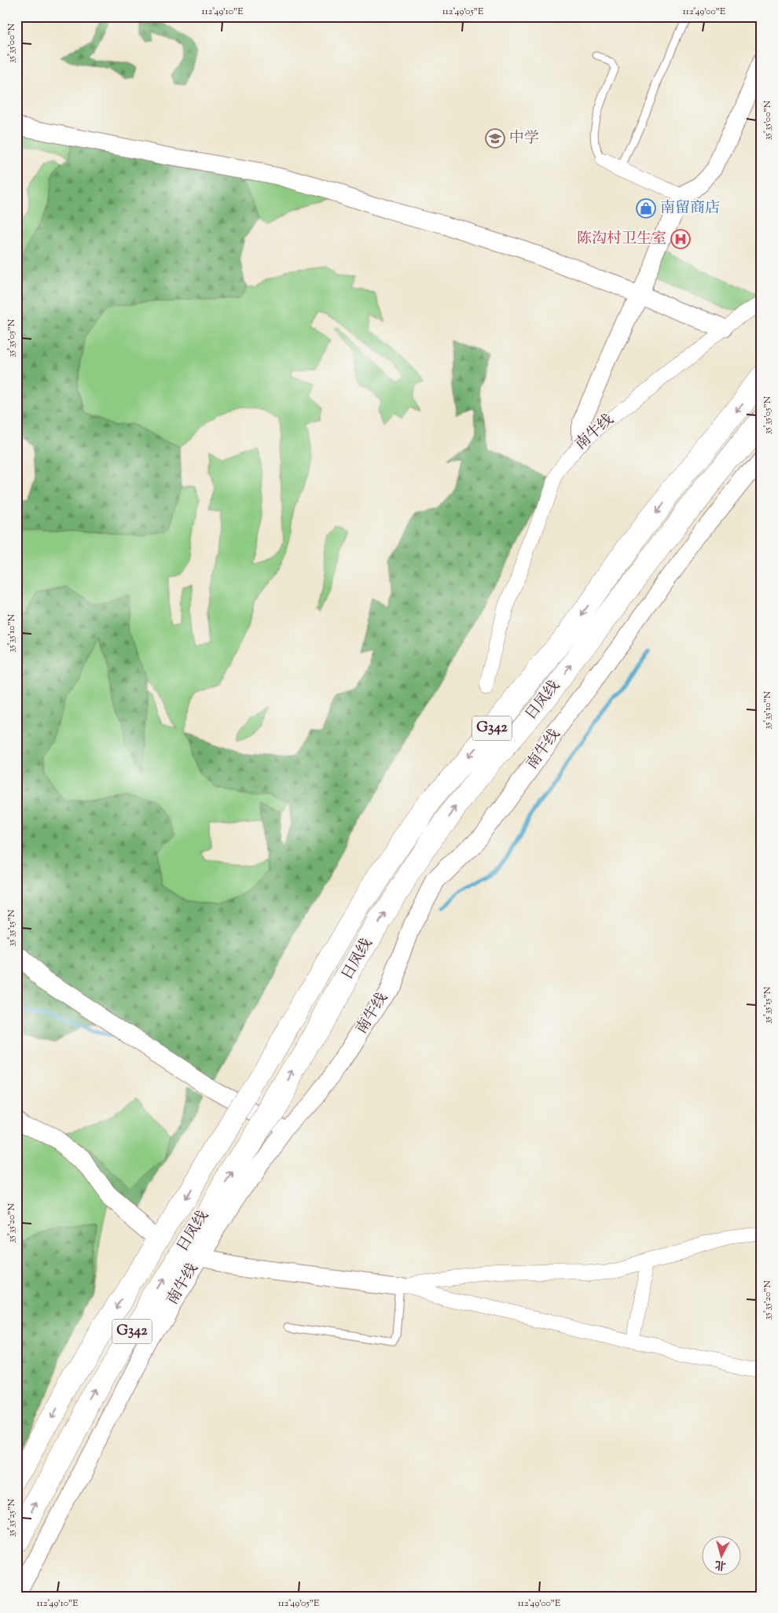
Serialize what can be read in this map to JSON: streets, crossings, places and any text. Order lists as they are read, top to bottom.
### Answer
{
  "streets": {
    "highway": ["日凤线", "G342"],
    "street": ["南牛线"]
  },
  "crossings": [
    ["南牛线", "日凤线"]
  ],
  "places": {
    "school or university": ["中学"],
    "shop": ["南留商店"],
    "hospital": ["陈沟村卫生室"]
  },
  "north": "bottom",
  "coordinates": [
    "112°49'10\"E",
    "112°49'05\"E",
    "112°49'00\"E",
    "35°35'00\"N",
    "35°35'05\"N",
    "35°35'10\"N",
    "35°35'15\"N",
    "35°35'20\"N",
    "35°35'25\"N"
  ]
}
